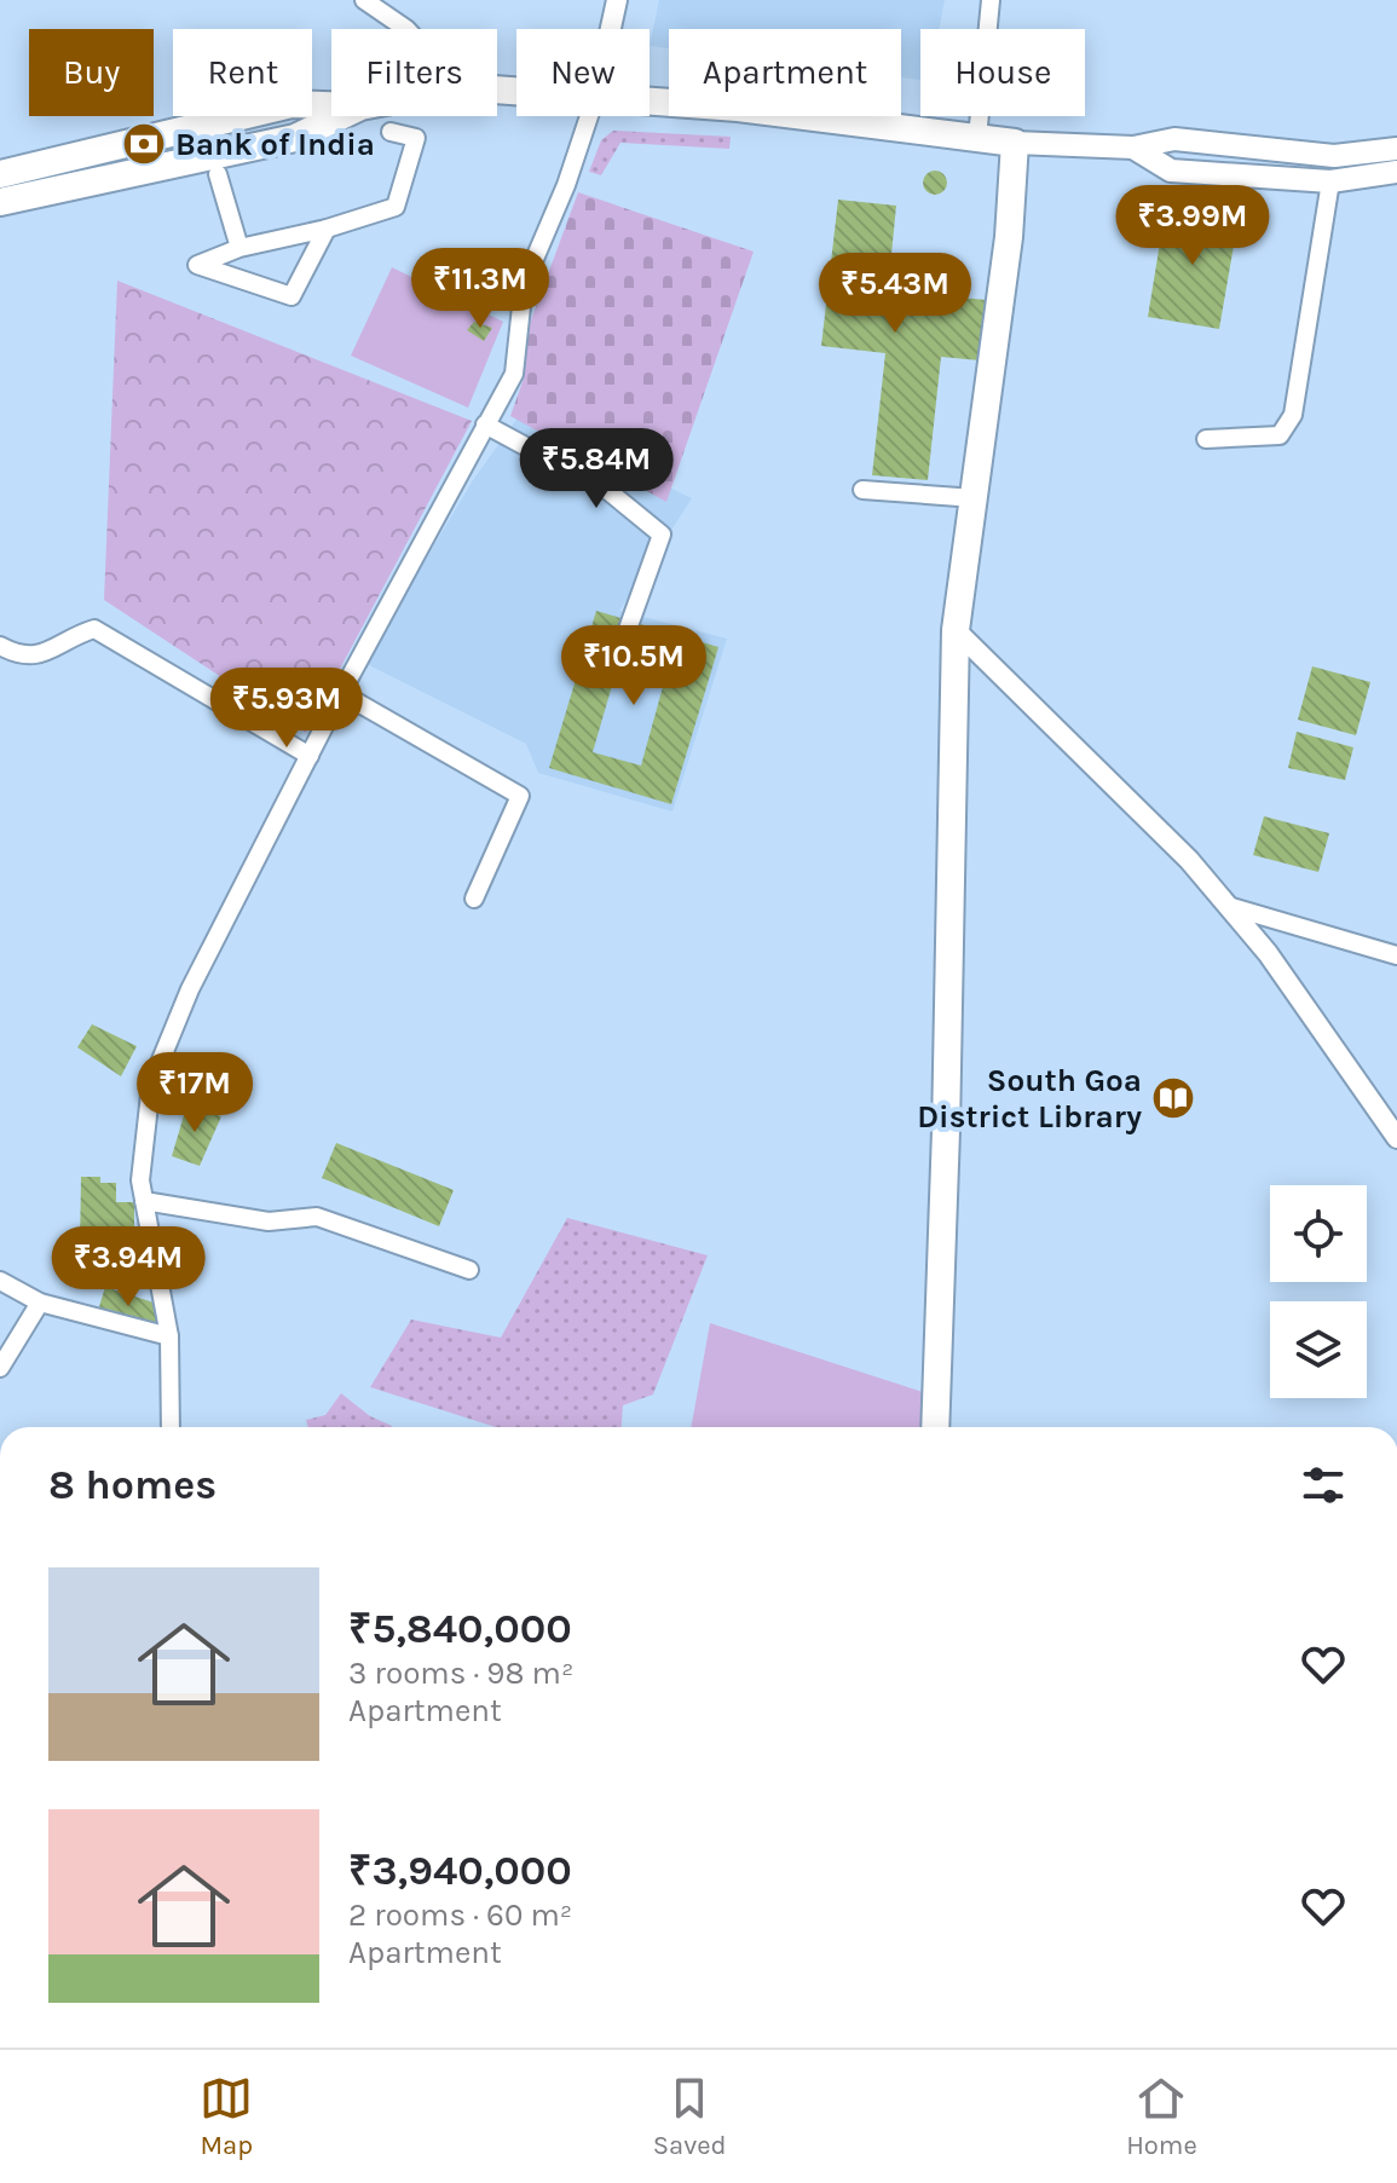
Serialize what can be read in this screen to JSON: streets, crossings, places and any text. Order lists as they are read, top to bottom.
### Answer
{
  "places": {
    "bank": ["Bank of India"],
    "library": ["South Goa District Library"]
  },
  "page": {
    "chip": [
      "Buy",
      "Rent",
      "Filters",
      "New",
      "Apartment",
      "House"
    ],
    "price": [
      "₹3.99M",
      "₹11.3M",
      "₹5.43M",
      "₹5.84M",
      "₹10.5M",
      "₹5.93M",
      "₹17M",
      "₹3.94M"
    ],
    "heading": "8 homes",
    "list": [
      {
        "name": "₹5,840,000",
        "note": "3 rooms · 98 m² · Apartment"
      },
      {
        "name": "₹3,940,000",
        "note": "2 rooms · 60 m² · Apartment"
      }
    ],
    "tabs": ["Map", "Saved", "Home"]
  }
}
